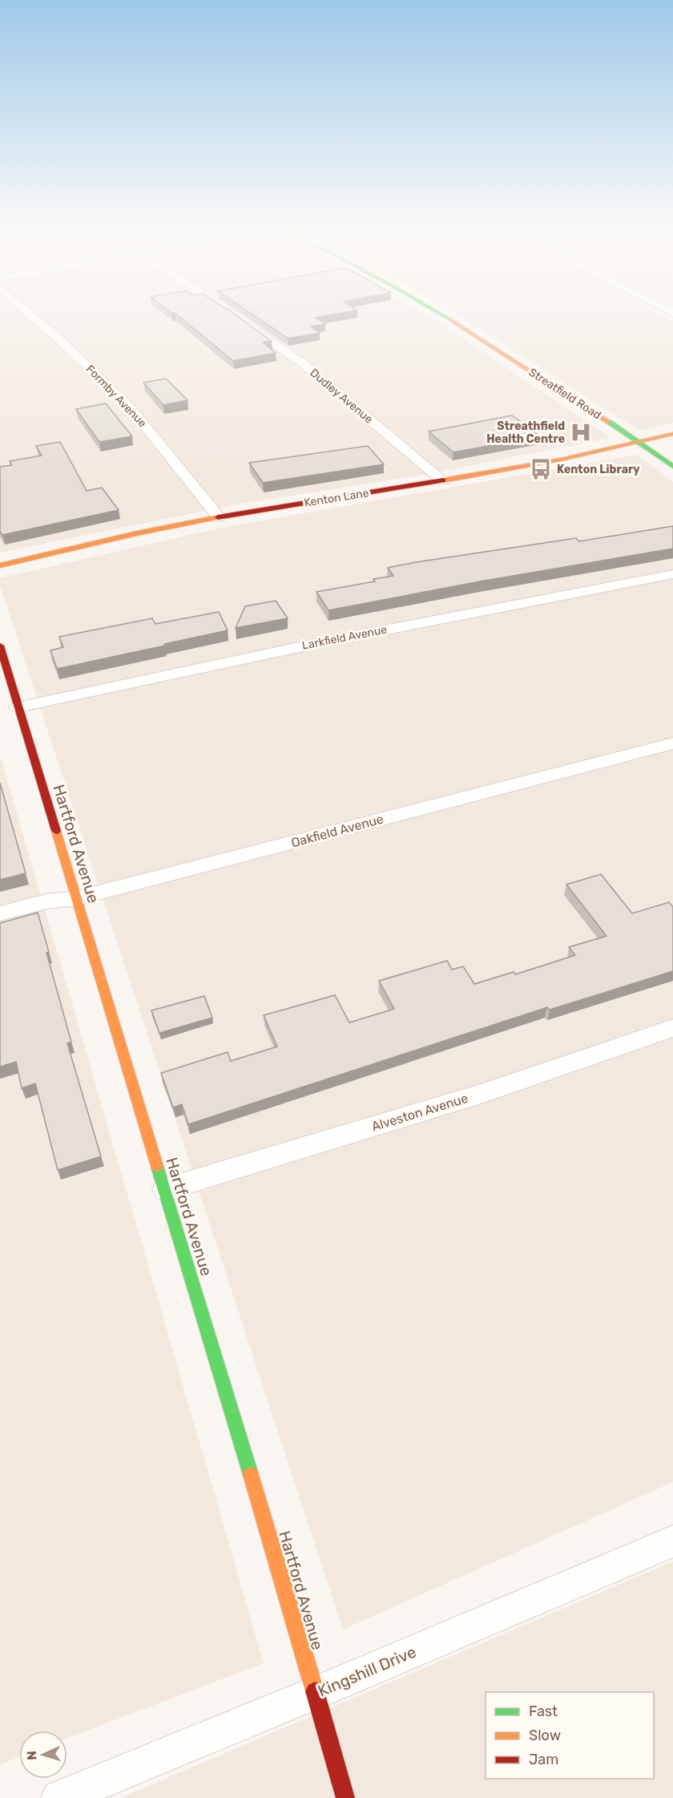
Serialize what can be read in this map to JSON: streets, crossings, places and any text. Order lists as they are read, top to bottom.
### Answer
{
  "streets": {
    "street": [
      "Streatfield Road",
      "Formby Avenue",
      "Dudley Avenue",
      "Kenton Lane",
      "Larkfield Avenue",
      "Oakfield Avenue",
      "Hartford Avenue",
      "Alveston Avenue",
      "Kingshill Drive"
    ]
  },
  "crossings": [
    ["Streatfield Road", "Kenton Lane"],
    ["Formby Avenue", "Kenton Lane"],
    ["Dudley Avenue", "Kenton Lane"],
    ["Larkfield Avenue", "Hartford Avenue"],
    ["Oakfield Avenue", "Hartford Avenue"],
    ["Hartford Avenue", "Alveston Avenue"],
    ["Hartford Avenue", "Kingshill Drive"]
  ],
  "places": {
    "hospital": ["Streathfield Health Centre"],
    "bus stop": ["Kenton Library"]
  },
  "legend": ["Fast", "Slow", "Jam"],
  "north": "left"
}
